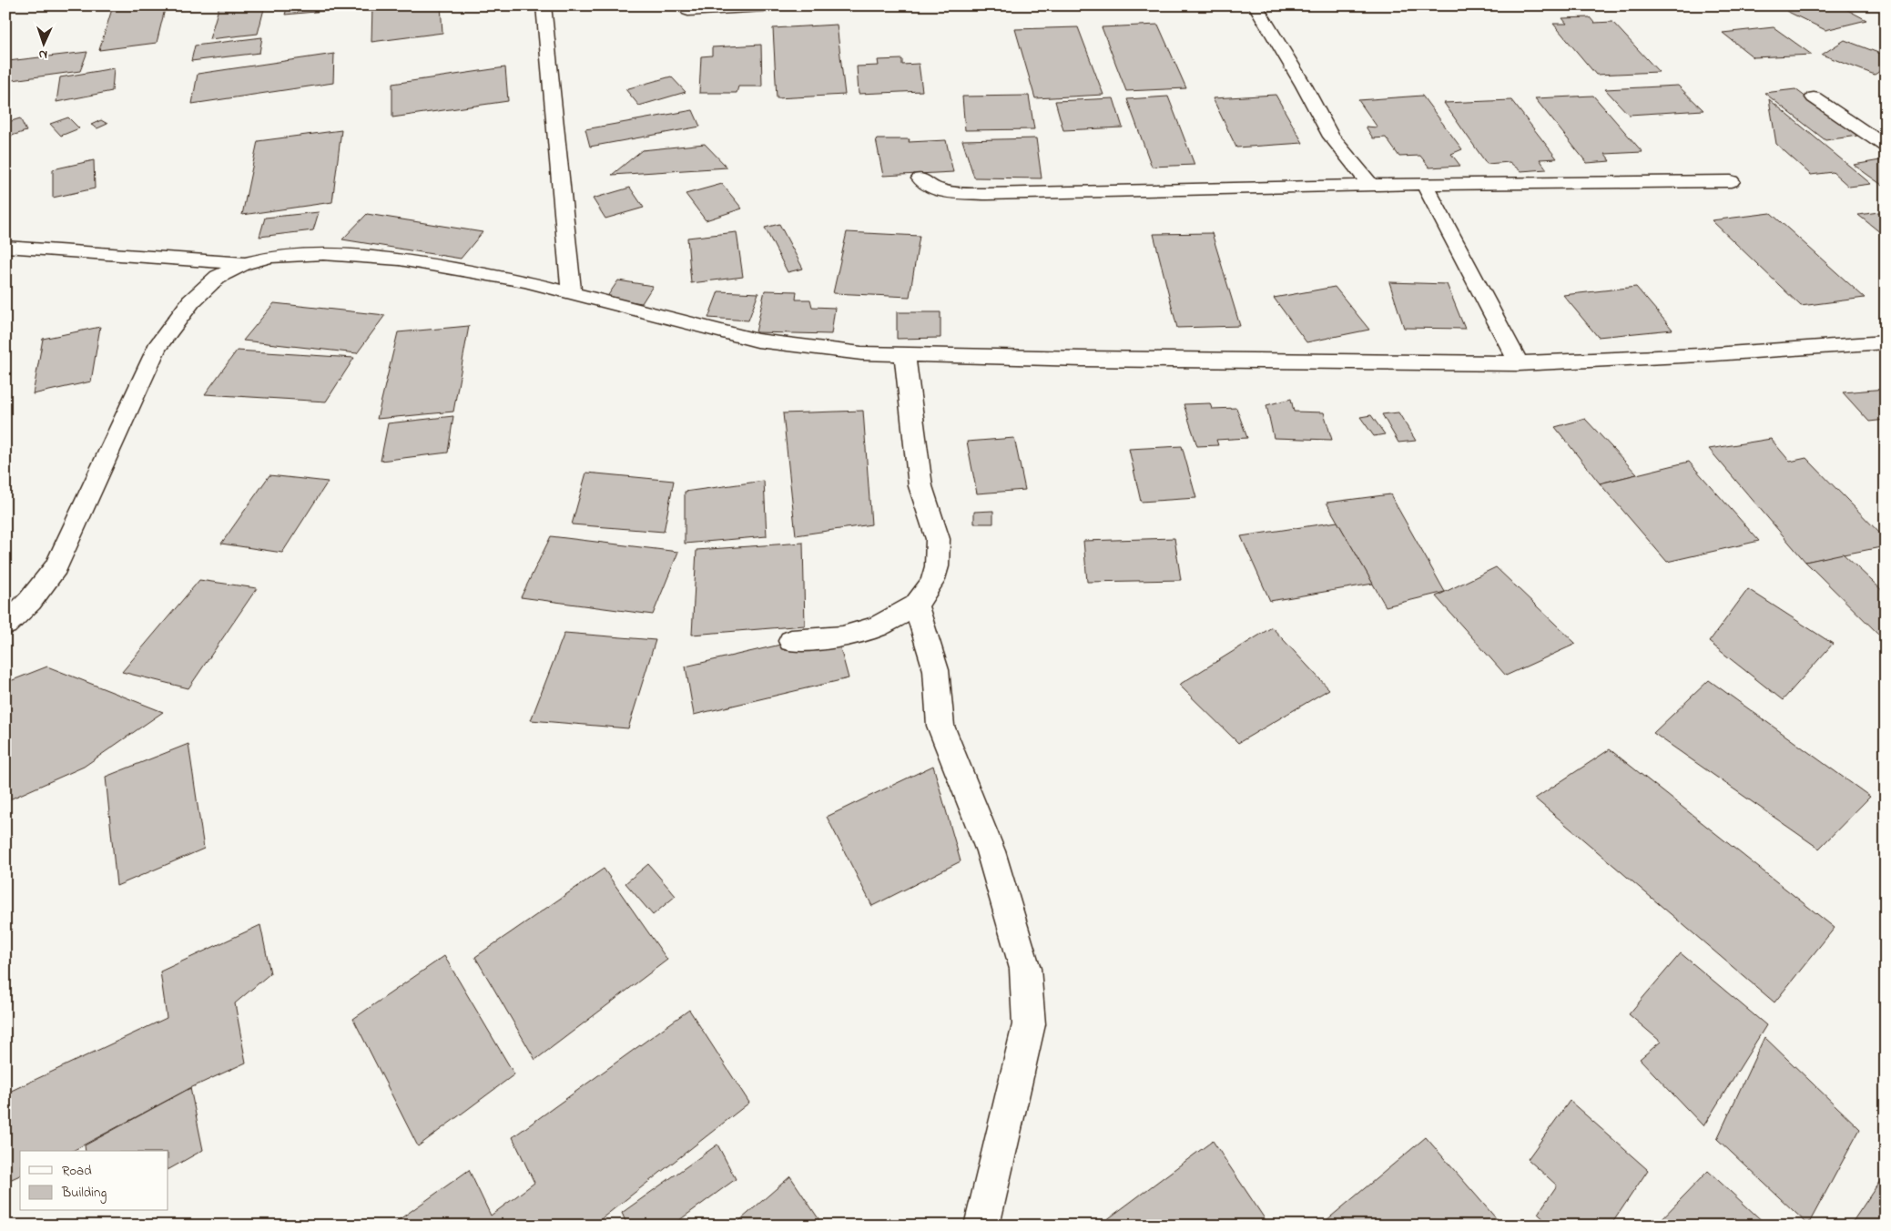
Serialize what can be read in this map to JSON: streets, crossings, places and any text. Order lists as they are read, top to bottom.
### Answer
{
  "legend": ["Road", "Building"],
  "north": "bottom"
}
